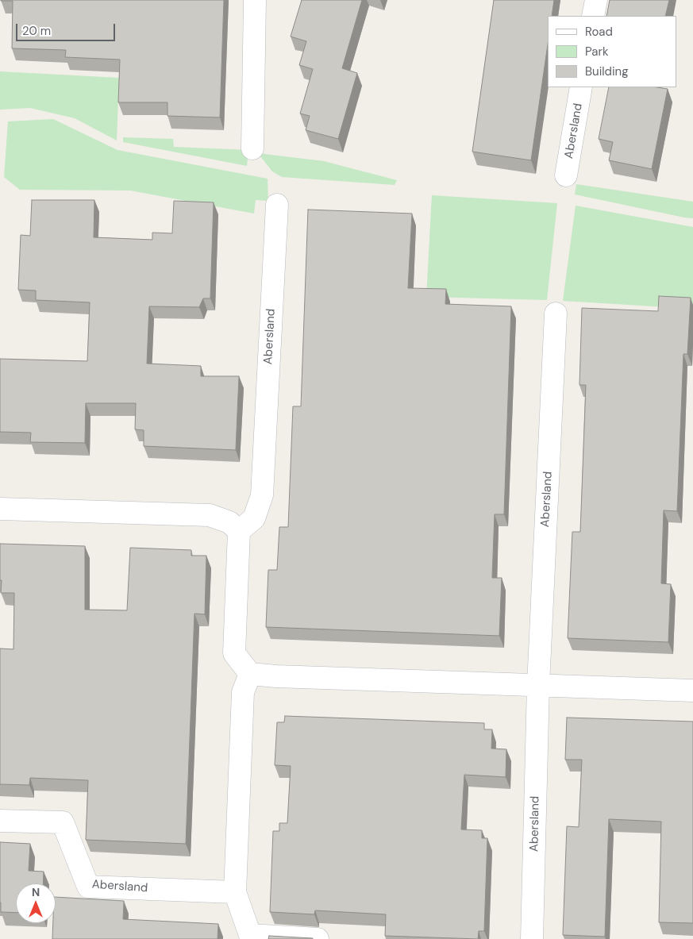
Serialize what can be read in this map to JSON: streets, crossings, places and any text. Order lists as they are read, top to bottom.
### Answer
{
  "streets": {
    "street": ["Abersland"]
  },
  "legend": ["Road", "Park", "Building"],
  "scale_bar": "20 m",
  "north": "top"
}
